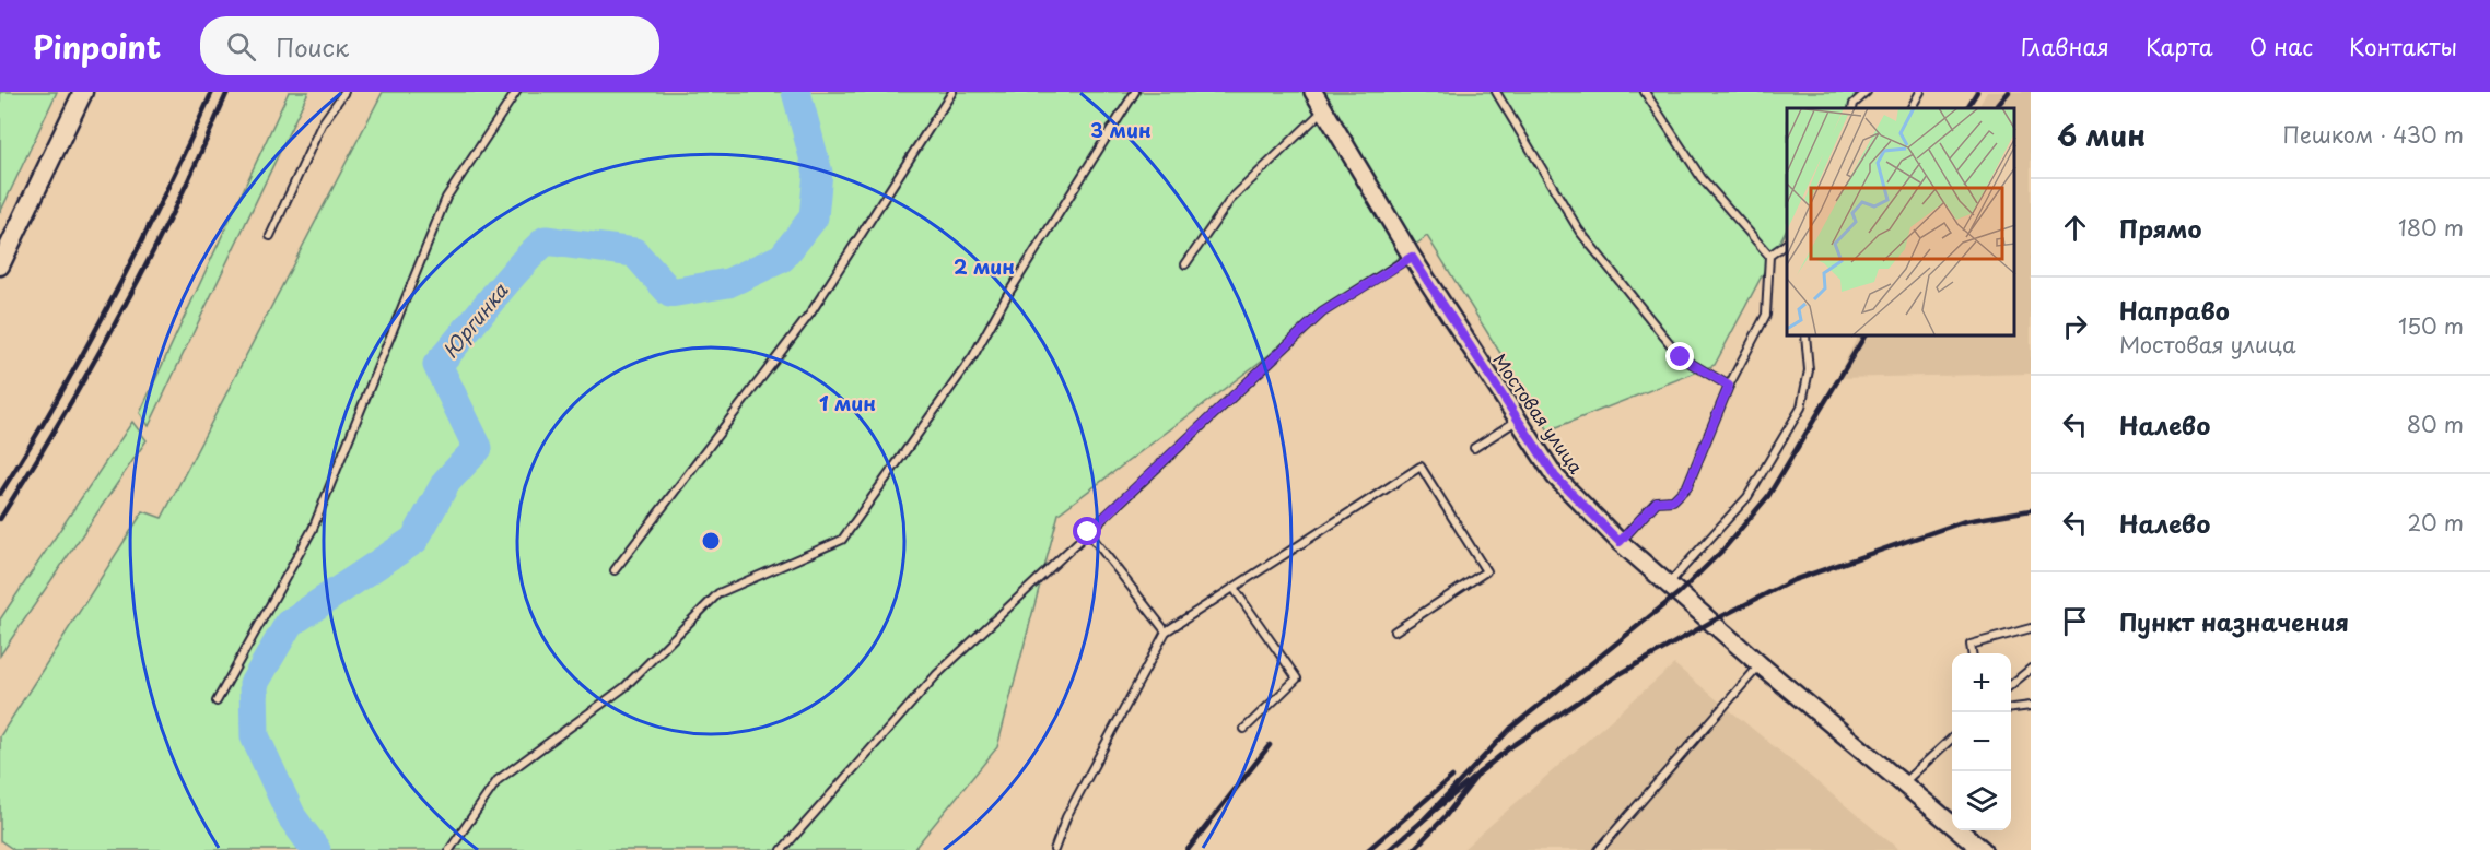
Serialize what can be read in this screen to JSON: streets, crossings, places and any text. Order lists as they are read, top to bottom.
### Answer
{
  "streets": {
    "street": ["Мостовая улица"]
  },
  "water": ["Юргинка"],
  "page": {
    "header": "Pinpoint",
    "search": "Поиск",
    "nav": [
      "Главная",
      "Карта",
      "О нас",
      "Контакты"
    ],
    "heading": ["6 мин", "Пешком · 430 m"],
    "list": [
      ["Прямо", "180 m"],
      ["Направо", "Мостовая улица", "150 m"],
      ["Налево", "80 m"],
      ["Налево", "20 m"],
      "Пункт назначения"
    ],
    "map_buttons": ["+", "−"]
  },
  "rings": ["3 мин", "2 мин", "1 мин"]
}
